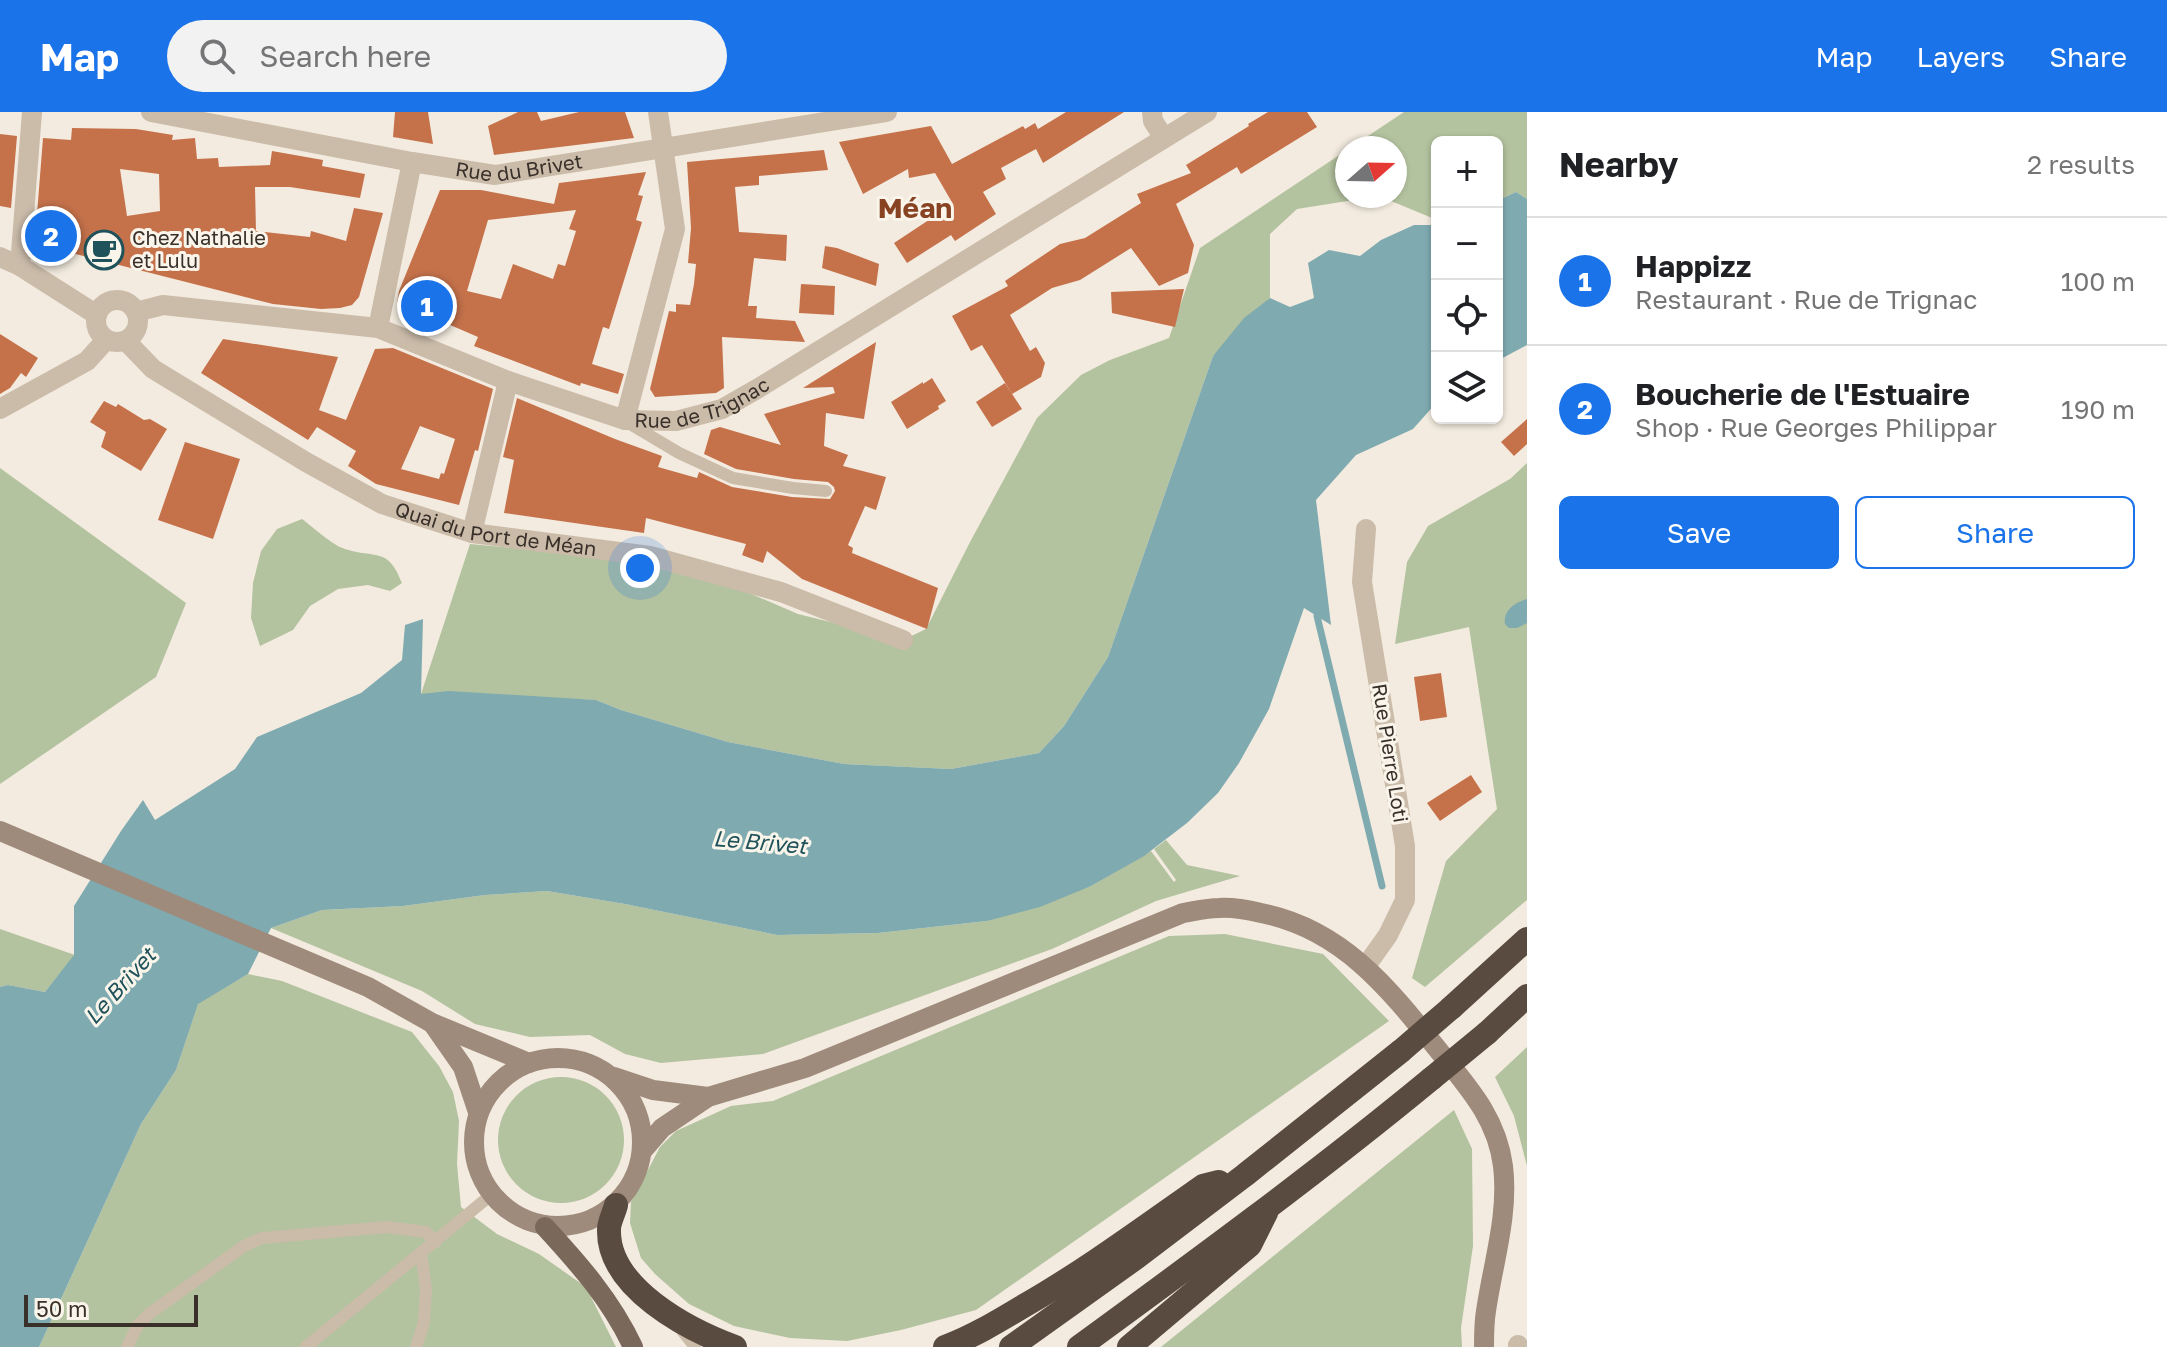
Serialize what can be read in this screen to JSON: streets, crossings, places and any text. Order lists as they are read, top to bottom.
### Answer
{
  "streets": {
    "street": [
      "Rue du Brivet",
      "Rue de Trignac",
      "Quai du Port de Méan",
      "Rue Pierre Loti"
    ]
  },
  "crossings": [
    ["Rue de Trignac", "Quai du Port de Méan"]
  ],
  "districts": ["Méan"],
  "water": ["Le Brivet"],
  "places": {
    "cafe": ["Chez Nathalie et Lulu"]
  },
  "scale_bar": "50 m",
  "north": "right",
  "page": {
    "header": "Map",
    "search": "Search here",
    "nav": ["Map", "Layers", "Share"],
    "heading": ["Nearby", "2 results"],
    "map_buttons": ["+", "−"],
    "pins": ["2", "1"],
    "list": [
      {
        "mark": "1",
        "name": "Happizz",
        "note": "Restaurant · Rue de Trignac",
        "value": "100 m"
      },
      {
        "mark": "2",
        "name": "Boucherie de l'Estuaire",
        "note": "Shop · Rue Georges Philippar",
        "value": "190 m"
      }
    ],
    "buttons": ["Save", "Share"],
    "scale": "50 m"
  }
}
